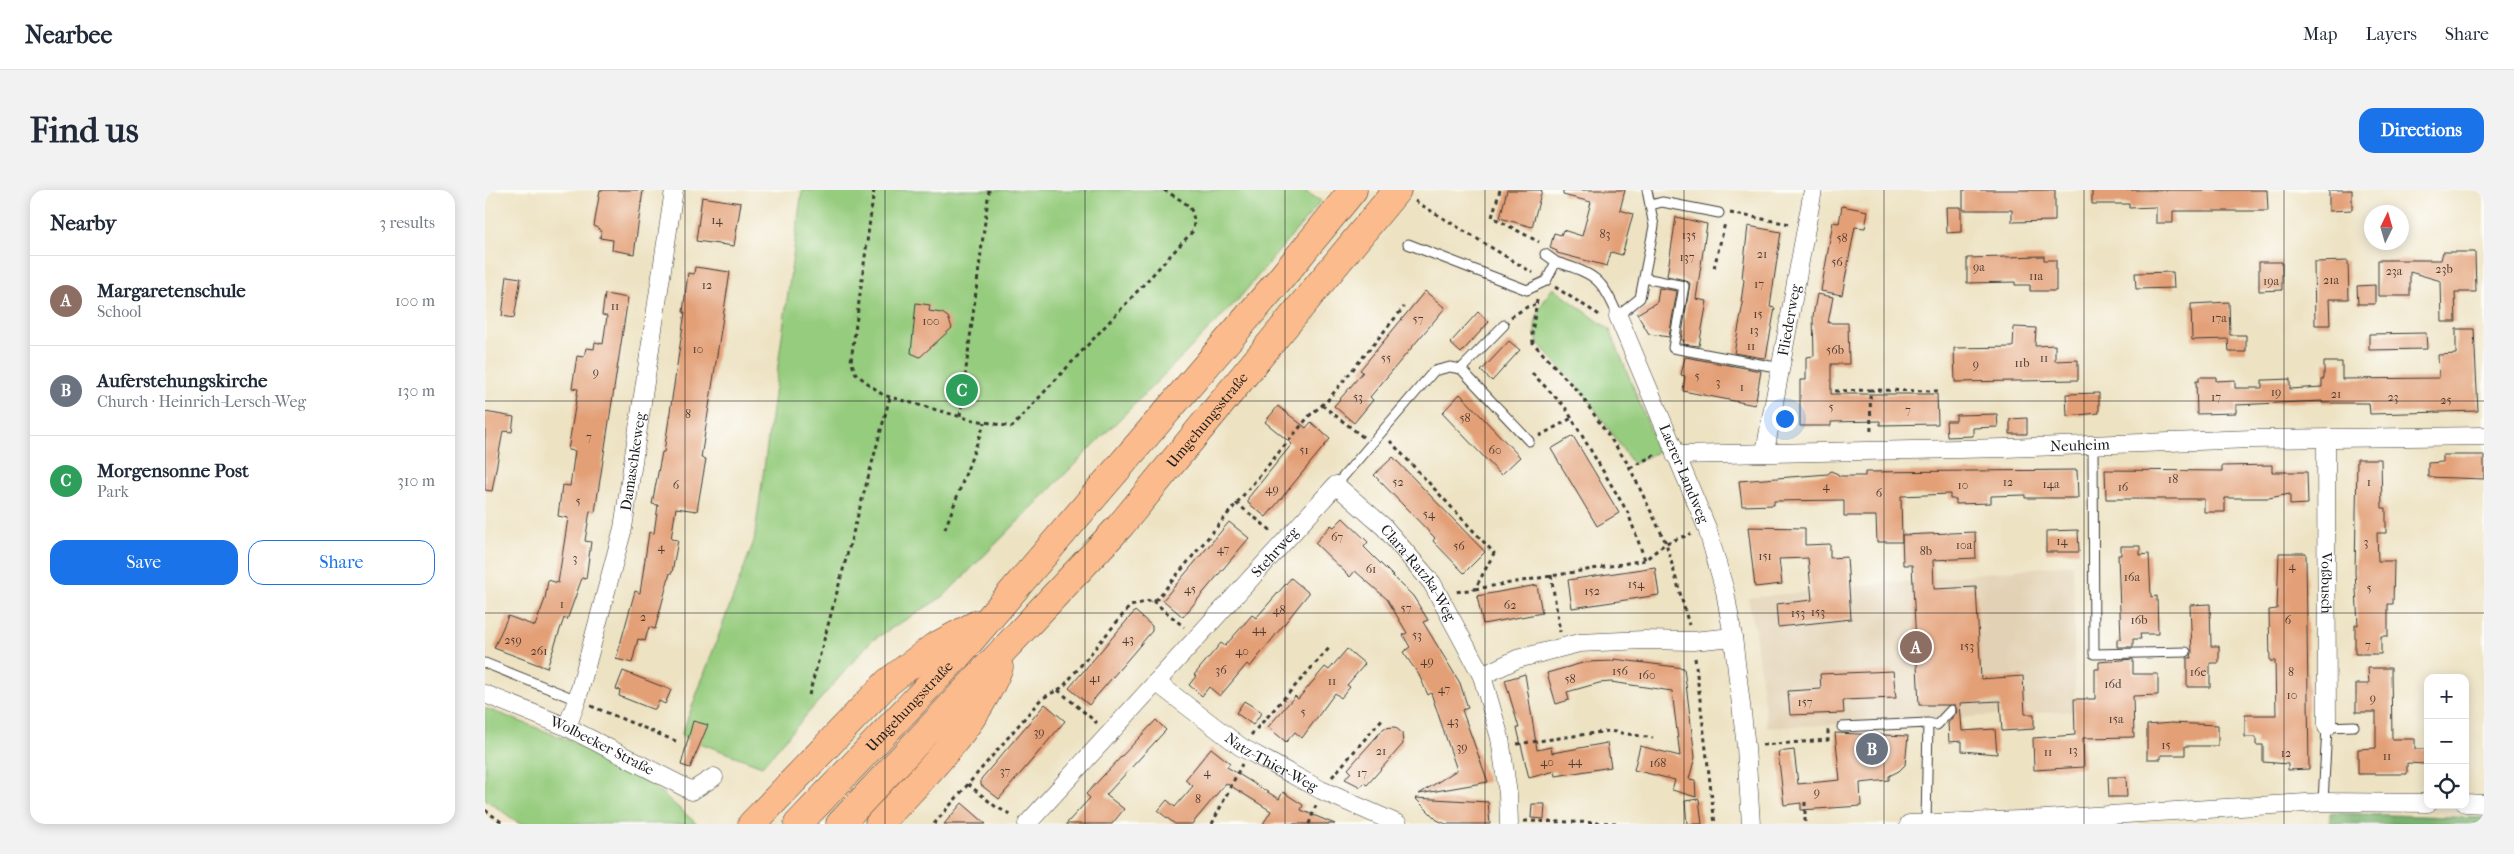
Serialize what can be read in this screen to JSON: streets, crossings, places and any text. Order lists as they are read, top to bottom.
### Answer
{
  "streets": {
    "highway": ["Umgehungsstraße"],
    "street": [
      "Fliederweg",
      "Neuheim",
      "Damaschkeweg",
      "Laerer Landweg",
      "Stehrweg",
      "Clara-Ratzka-Weg",
      "Voßbusch",
      "Wolbecker Straße",
      "Natz-Thier-Weg"
    ]
  },
  "crossings": [
    ["Fliederweg", "Neuheim"],
    ["Neuheim", "Laerer Landweg"],
    ["Neuheim", "Voßbusch"],
    ["Damaschkeweg", "Wolbecker Straße"],
    ["Stehrweg", "Clara-Ratzka-Weg"],
    ["Stehrweg", "Natz-Thier-Weg"]
  ],
  "house_numbers": [
    "14",
    "83",
    "135",
    "58",
    "21",
    "137",
    "56",
    "9a",
    "23b",
    "23a",
    "11a",
    "21a",
    "19a",
    "17",
    "12",
    "11",
    "15",
    "17a",
    "57",
    "100",
    "13",
    "11",
    "10",
    "56b",
    "55",
    "11",
    "11b",
    "9",
    "9",
    "5",
    "3",
    "1",
    "19",
    "21",
    "53",
    "17",
    "23",
    "25",
    "5",
    "7",
    "8",
    "58",
    "7",
    "51",
    "60",
    "18",
    "52",
    "12",
    "1",
    "14a",
    "6",
    "10",
    "4",
    "16",
    "49",
    "6",
    "5",
    "54",
    "67",
    "14",
    "3",
    "10a",
    "56",
    "4",
    "47",
    "8b",
    "151",
    "3",
    "4",
    "61",
    "16a",
    "154",
    "5",
    "45",
    "152",
    "1",
    "62",
    "57",
    "48",
    "153",
    "153",
    "2",
    "16b",
    "6",
    "44",
    "53",
    "43",
    "259",
    "7",
    "153",
    "261",
    "40",
    "49",
    "36",
    "156",
    "16e",
    "8",
    "160",
    "41",
    "58",
    "11",
    "16d",
    "47",
    "10",
    "9",
    "157",
    "5",
    "15a",
    "43",
    "39",
    "15",
    "39",
    "13",
    "21",
    "11",
    "12",
    "11",
    "44",
    "40",
    "168",
    "37",
    "4",
    "17",
    "9",
    "8"
  ],
  "north": "top",
  "page": {
    "header": "Nearbee",
    "nav": ["Map", "Layers", "Share"],
    "buttons": [
      "Directions",
      ["Save", "Share"]
    ],
    "title": "Find us",
    "heading": ["Nearby", "3 results"],
    "list": [
      {
        "mark": "A",
        "name": "Margaretenschule",
        "note": "School",
        "value": "100 m"
      },
      {
        "mark": "B",
        "name": "Auferstehungskirche",
        "note": "Church · Heinrich-Lersch-Weg",
        "value": "130 m"
      },
      {
        "mark": "C",
        "name": "Morgensonne Post",
        "note": "Park",
        "value": "310 m"
      }
    ],
    "pins": ["C", "A", "B"],
    "map_buttons": ["+", "−"]
  }
}
